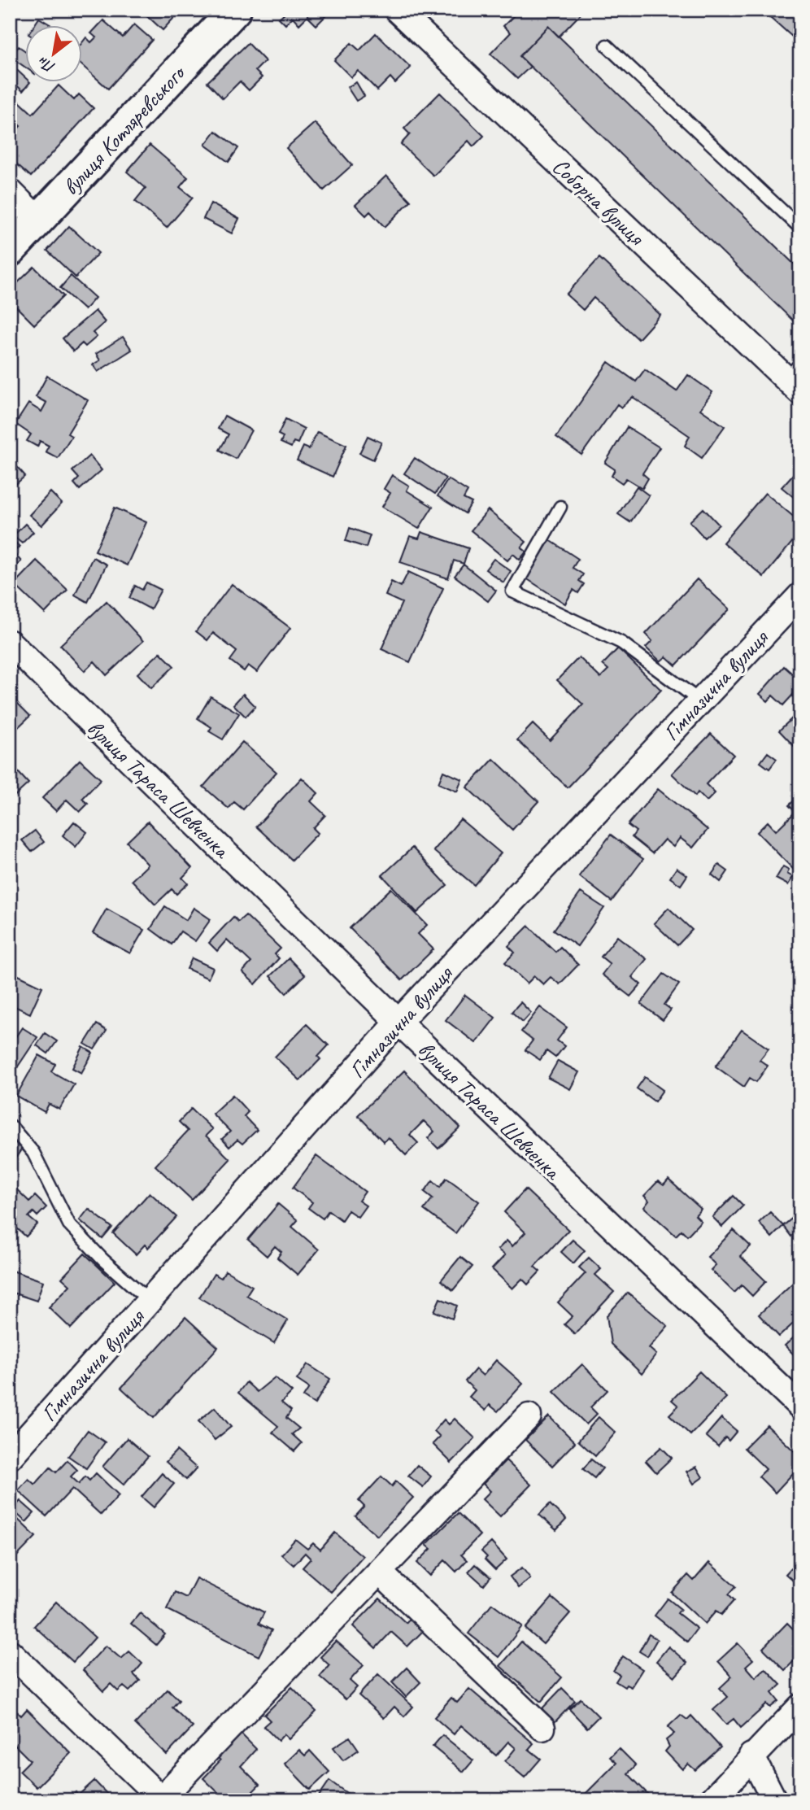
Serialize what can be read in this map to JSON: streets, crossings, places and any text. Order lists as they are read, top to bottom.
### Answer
{
  "streets": {
    "main road": ["вулиця Котляревського"],
    "street": ["Соборна вулиця", "Гімназична вулиця", "вулиця Тараса Шевченка"]
  },
  "crossings": [
    ["Гімназична вулиця", "вулиця Тараса Шевченка"]
  ],
  "north": "bottom left"
}
